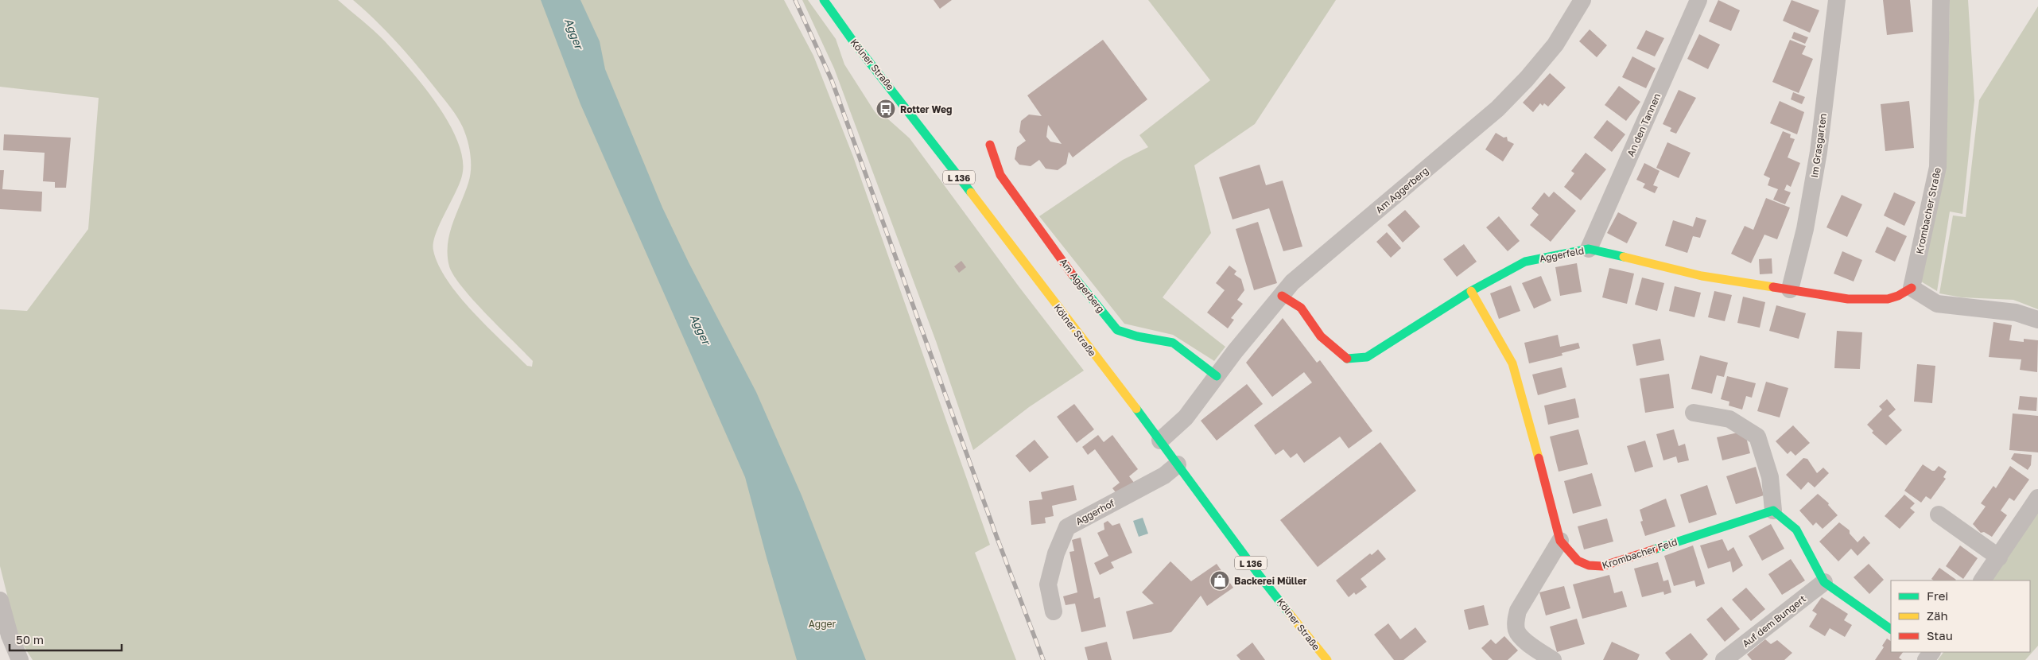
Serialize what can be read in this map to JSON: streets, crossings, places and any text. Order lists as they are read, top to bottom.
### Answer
{
  "streets": {
    "street": [
      "Kölner Straße",
      "An den Tannen",
      "Im Grasgarten",
      "L 136",
      "Am Aggerberg",
      "Krombacher Straße",
      "Aggerfeld",
      "Aggerhof",
      "Krombacher Feld",
      "Auf dem Bungert"
    ]
  },
  "crossings": [
    ["Kölner Straße", "Am Aggerberg"],
    ["Kölner Straße", "Aggerhof"],
    ["An den Tannen", "Aggerfeld"],
    ["Im Grasgarten", "Aggerfeld"],
    ["Am Aggerberg", "Aggerfeld"],
    ["Krombacher Straße", "Aggerfeld"],
    ["Aggerfeld", "Krombacher Feld"]
  ],
  "water": ["Agger"],
  "parks": ["Agger"],
  "places": {
    "bus stop": ["Rotter Weg"],
    "shop": ["Backerei Müller"]
  },
  "legend": ["Frei", "Zäh", "Stau"],
  "scale_bar": "50 m"
}
